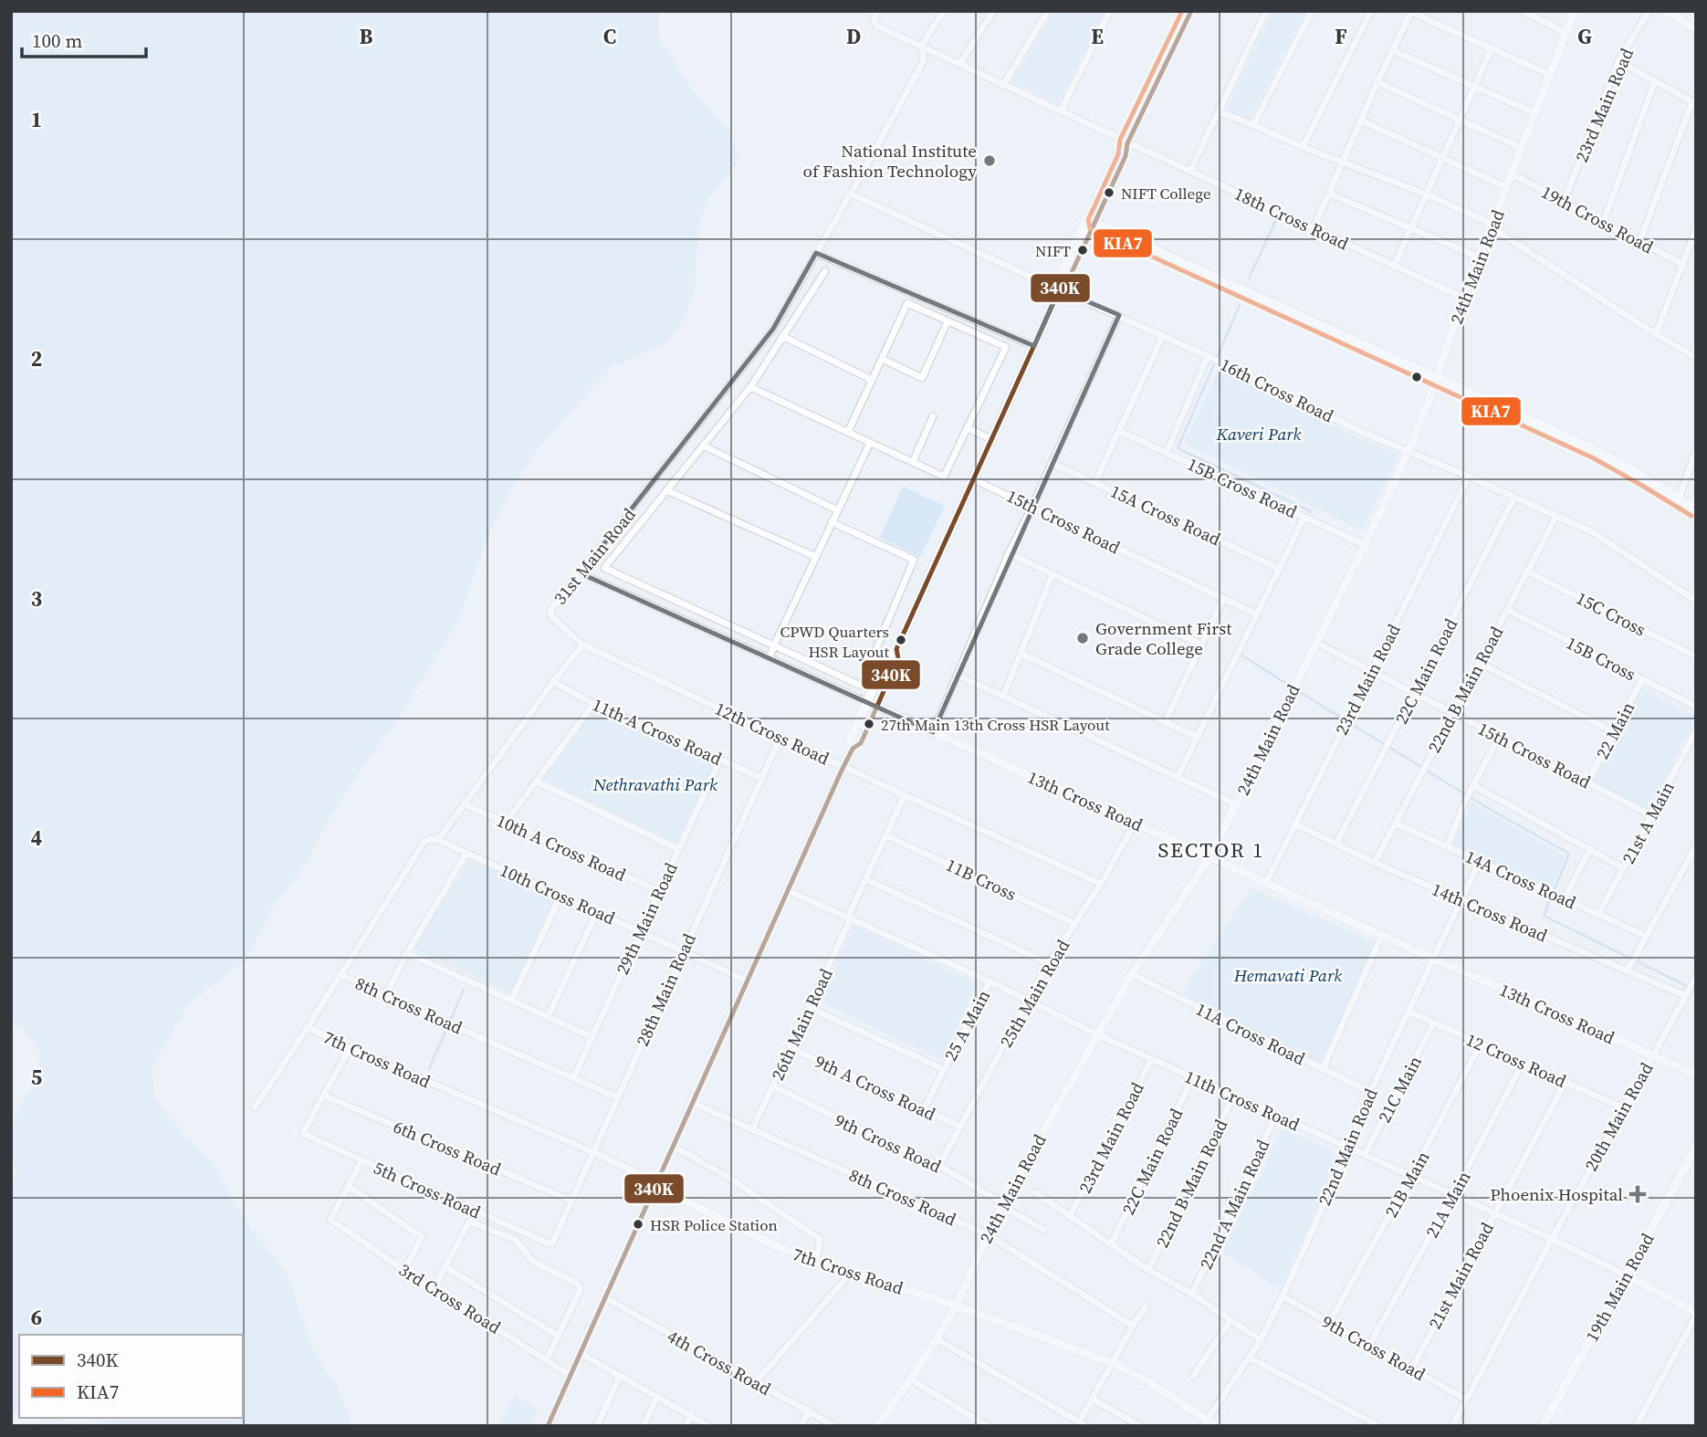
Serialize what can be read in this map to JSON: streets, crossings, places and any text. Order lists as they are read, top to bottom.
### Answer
{
  "streets": {
    "main road": ["19th Main Road"],
    "street": [
      "23rd Main Road",
      "18th Cross Road",
      "19th Cross Road",
      "24th Main Road",
      "16th Cross Road",
      "15B Cross Road",
      "15A Cross Road",
      "15th Cross Road",
      "31st Main Road",
      "15C Cross",
      "15B Cross",
      "22C Main Road",
      "22nd B Main Road",
      "22 Main",
      "11th A Cross Road",
      "12th Cross Road",
      "13th Cross Road",
      "21st A Main",
      "10th A Cross Road",
      "11B Cross",
      "14A Cross Road",
      "10th Cross Road",
      "14th Cross Road",
      "29th Main Road",
      "28th Main Road",
      "25th Main Road",
      "8th Cross Road",
      "26th Main Road",
      "25 A Main",
      "11A Cross Road",
      "7th Cross Road",
      "12 Cross Road",
      "9th A Cross Road",
      "21C Main",
      "11th Cross Road",
      "20th Main Road",
      "9th Cross Road",
      "22nd Main Road",
      "6th Cross Road",
      "21B Main",
      "5th Cross Road",
      "22nd A Main Road",
      "21A Main",
      "21st Main Road",
      "3rd Cross Road",
      "4th Cross Road"
    ]
  },
  "crossings": [
    ["23rd Main Road", "19th Cross Road"],
    ["23rd Main Road", "16th Cross Road"],
    ["23rd Main Road", "15th Cross Road"],
    ["23rd Main Road", "13th Cross Road"],
    ["23rd Main Road", "14th Cross Road"],
    ["23rd Main Road", "11th Cross Road"],
    ["18th Cross Road", "24th Main Road"],
    ["18th Cross Road", "31st Main Road"],
    ["19th Cross Road", "24th Main Road"],
    ["24th Main Road", "16th Cross Road"],
    ["24th Main Road", "15B Cross Road"],
    ["24th Main Road", "15th Cross Road"],
    ["24th Main Road", "13th Cross Road"],
    ["24th Main Road", "8th Cross Road"],
    ["24th Main Road", "11A Cross Road"],
    ["24th Main Road", "7th Cross Road"],
    ["24th Main Road", "11th Cross Road"],
    ["24th Main Road", "9th Cross Road"],
    ["16th Cross Road", "31st Main Road"],
    ["16th Cross Road", "22C Main Road"],
    ["16th Cross Road", "22nd B Main Road"],
    ["15th Cross Road", "22C Main Road"],
    ["15th Cross Road", "22nd B Main Road"],
    ["15th Cross Road", "22 Main"],
    ["15th Cross Road", "21st A Main"],
    ["31st Main Road", "12th Cross Road"],
    ["31st Main Road", "13th Cross Road"],
    ["15C Cross", "22nd B Main Road"],
    ["15B Cross", "22nd B Main Road"],
    ["15B Cross", "22 Main"],
    ["22C Main Road", "14th Cross Road"],
    ["22C Main Road", "11th Cross Road"],
    ["22nd B Main Road", "14A Cross Road"],
    ["22nd B Main Road", "14th Cross Road"],
    ["22nd B Main Road", "11th Cross Road"],
    ["11th A Cross Road", "29th Main Road"],
    ["11th A Cross Road", "28th Main Road"],
    ["12th Cross Road", "28th Main Road"],
    ["12th Cross Road", "25th Main Road"],
    ["12th Cross Road", "26th Main Road"],
    ["13th Cross Road", "25th Main Road"],
    ["13th Cross Road", "20th Main Road"],
    ["13th Cross Road", "22nd Main Road"],
    ["21st A Main", "14A Cross Road"],
    ["10th A Cross Road", "29th Main Road"],
    ["11B Cross", "25th Main Road"],
    ["11B Cross", "26th Main Road"],
    ["14A Cross Road", "22nd Main Road"],
    ["10th Cross Road", "29th Main Road"],
    ["10th Cross Road", "28th Main Road"],
    ["14th Cross Road", "20th Main Road"],
    ["14th Cross Road", "22nd Main Road"],
    ["29th Main Road", "8th Cross Road"],
    ["28th Main Road", "8th Cross Road"],
    ["28th Main Road", "7th Cross Road"],
    ["28th Main Road", "6th Cross Road"],
    ["28th Main Road", "5th Cross Road"],
    ["25th Main Road", "9th A Cross Road"],
    ["25th Main Road", "11th Cross Road"],
    ["25th Main Road", "9th Cross Road"],
    ["8th Cross Road", "26th Main Road"],
    ["26th Main Road", "9th A Cross Road"],
    ["26th Main Road", "11th Cross Road"],
    ["26th Main Road", "9th Cross Road"],
    ["25 A Main", "9th A Cross Road"],
    ["25 A Main", "11th Cross Road"],
    ["11A Cross Road", "22nd Main Road"],
    ["7th Cross Road", "22nd Main Road"],
    ["12 Cross Road", "21C Main"],
    ["12 Cross Road", "20th Main Road"],
    ["12 Cross Road", "22nd Main Road"],
    ["12 Cross Road", "21B Main"],
    ["12 Cross Road", "21A Main"],
    ["12 Cross Road", "21st Main Road"],
    ["21C Main", "11th Cross Road"],
    ["11th Cross Road", "20th Main Road"],
    ["11th Cross Road", "22nd Main Road"],
    ["11th Cross Road", "21B Main"],
    ["11th Cross Road", "22nd A Main Road"],
    ["11th Cross Road", "21A Main"],
    ["11th Cross Road", "21st Main Road"],
    ["11th Cross Road", "19th Main Road"],
    ["20th Main Road", "9th Cross Road"],
    ["9th Cross Road", "22nd Main Road"],
    ["9th Cross Road", "21B Main"],
    ["9th Cross Road", "21A Main"],
    ["9th Cross Road", "21st Main Road"],
    ["6th Cross Road", "5th Cross Road"]
  ],
  "districts": ["SECTOR 1"],
  "parks": ["Kaveri Park", "Nethravathi Park", "Hemavati Park"],
  "places": {
    "other": [
      "National Institute of Fashion Technology",
      "NIFT College",
      "NIFT",
      "Government First Grade College",
      "CPWD Quarters HSR Layout",
      "27th Main 13th Cross HSR Layout",
      "HSR Police Station"
    ],
    "health": ["Phoenix Hospital"]
  },
  "lines": ["transit line 340K", "transit line KIA7"],
  "legend": ["340K", "KIA7"],
  "scale_bar": "100 m",
  "grid": {
    "columns": [
      "B",
      "C",
      "D",
      "E",
      "F",
      "G"
    ],
    "rows": [
      "1",
      "2",
      "3",
      "4",
      "5",
      "6"
    ]
  }
}
